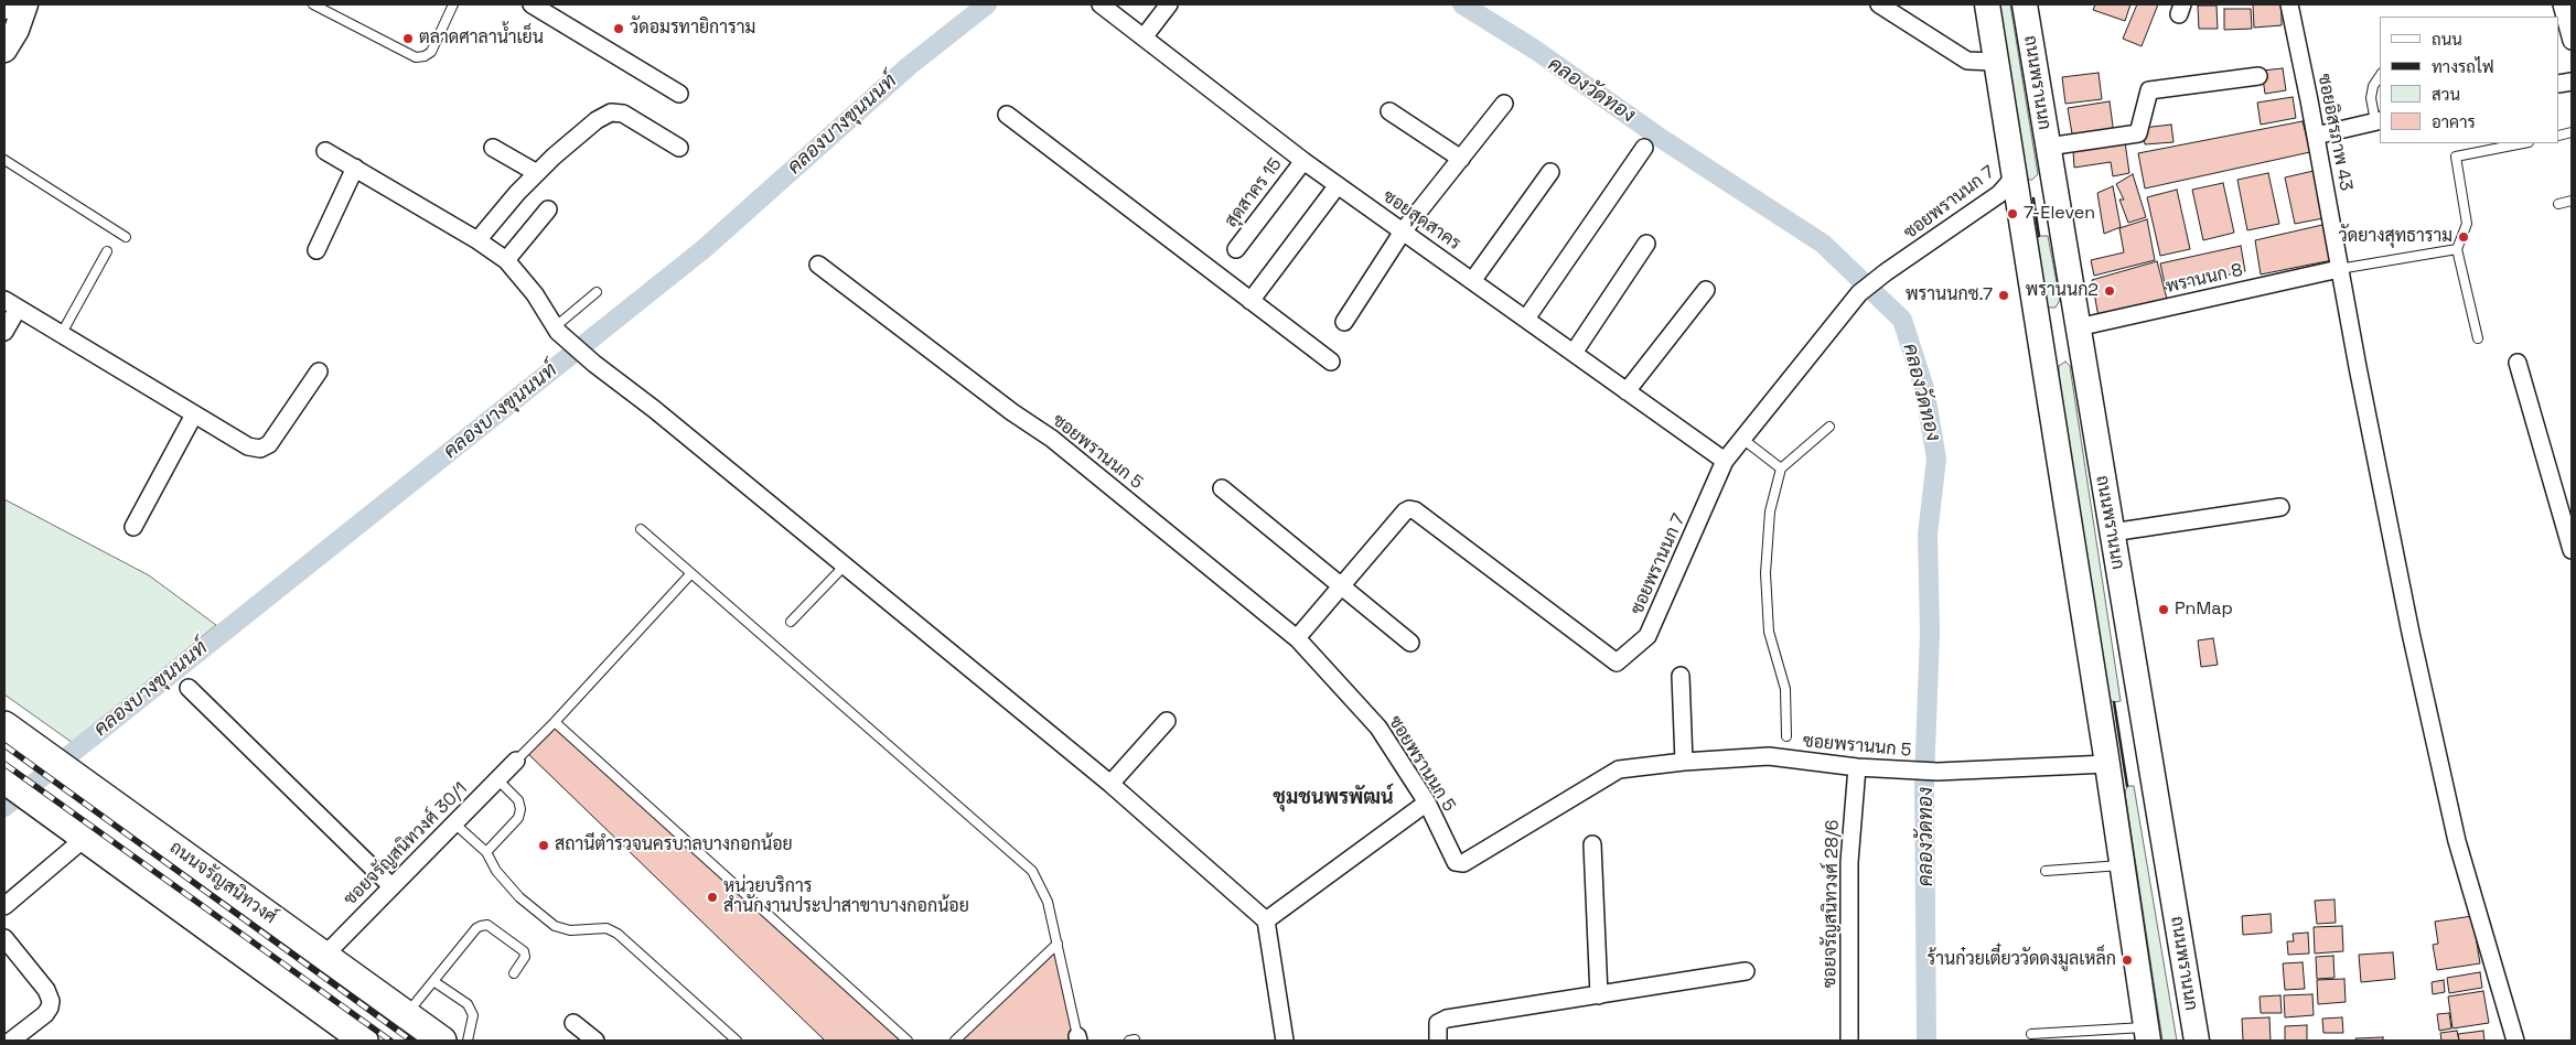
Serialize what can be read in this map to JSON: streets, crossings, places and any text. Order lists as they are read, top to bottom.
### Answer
{
  "streets": {
    "main road": ["ถนนพรานนก", "ถนนจรัญสนิทวงศ์"],
    "street": [
      "ซอยอิสรภาพ 43",
      "สุดสาคร 15",
      "ซอยพรานนก 7",
      "ซอยสุดสาคร",
      "พรานนก 8",
      "ซอยพรานนก 5",
      "ซอยจรัญสนิทวงศ์ 30/1",
      "ซอยจรัญสนิทวงศ์ 28/6"
    ]
  },
  "crossings": [
    ["ถนนพรานนก", "ซอยพรานนก 7"],
    ["ถนนพรานนก", "พรานนก 8"],
    ["ถนนพรานนก", "ซอยพรานนก 5"],
    ["ซอยอิสรภาพ 43", "พรานนก 8"],
    ["สุดสาคร 15", "ซอยสุดสาคร"],
    ["ซอยพรานนก 7", "ซอยสุดสาคร"],
    ["ซอยพรานนก 5", "ซอยจรัญสนิทวงศ์ 28/6"],
    ["ซอยจรัญสนิทวงศ์ 30/1", "ถนนจรัญสนิทวงศ์"]
  ],
  "districts": ["ชุมชนพรพัฒน์"],
  "water": ["คลองวัดทอง", "คลองบางขุนนนท์"],
  "places": [
    "วัดอมรทายิการาม",
    "ตลาดศาลาน้ำเย็น",
    "7-Eleven",
    "วัดยางสุทธาราม",
    "พรานนก2",
    "พรานนกซ.7",
    "PnMap",
    "สถานีตำรวจนครบาลบางกอกน้อย",
    "หน่วยบริการ สำนักงานประปาสาขาบางกอกน้อย",
    "ร้านก๋วยเตี๋ยววัดดงมูลเหล็ก"
  ],
  "legend": [
    "ถนน",
    "ทางรถไฟ",
    "สวน",
    "อาคาร"
  ]
}
